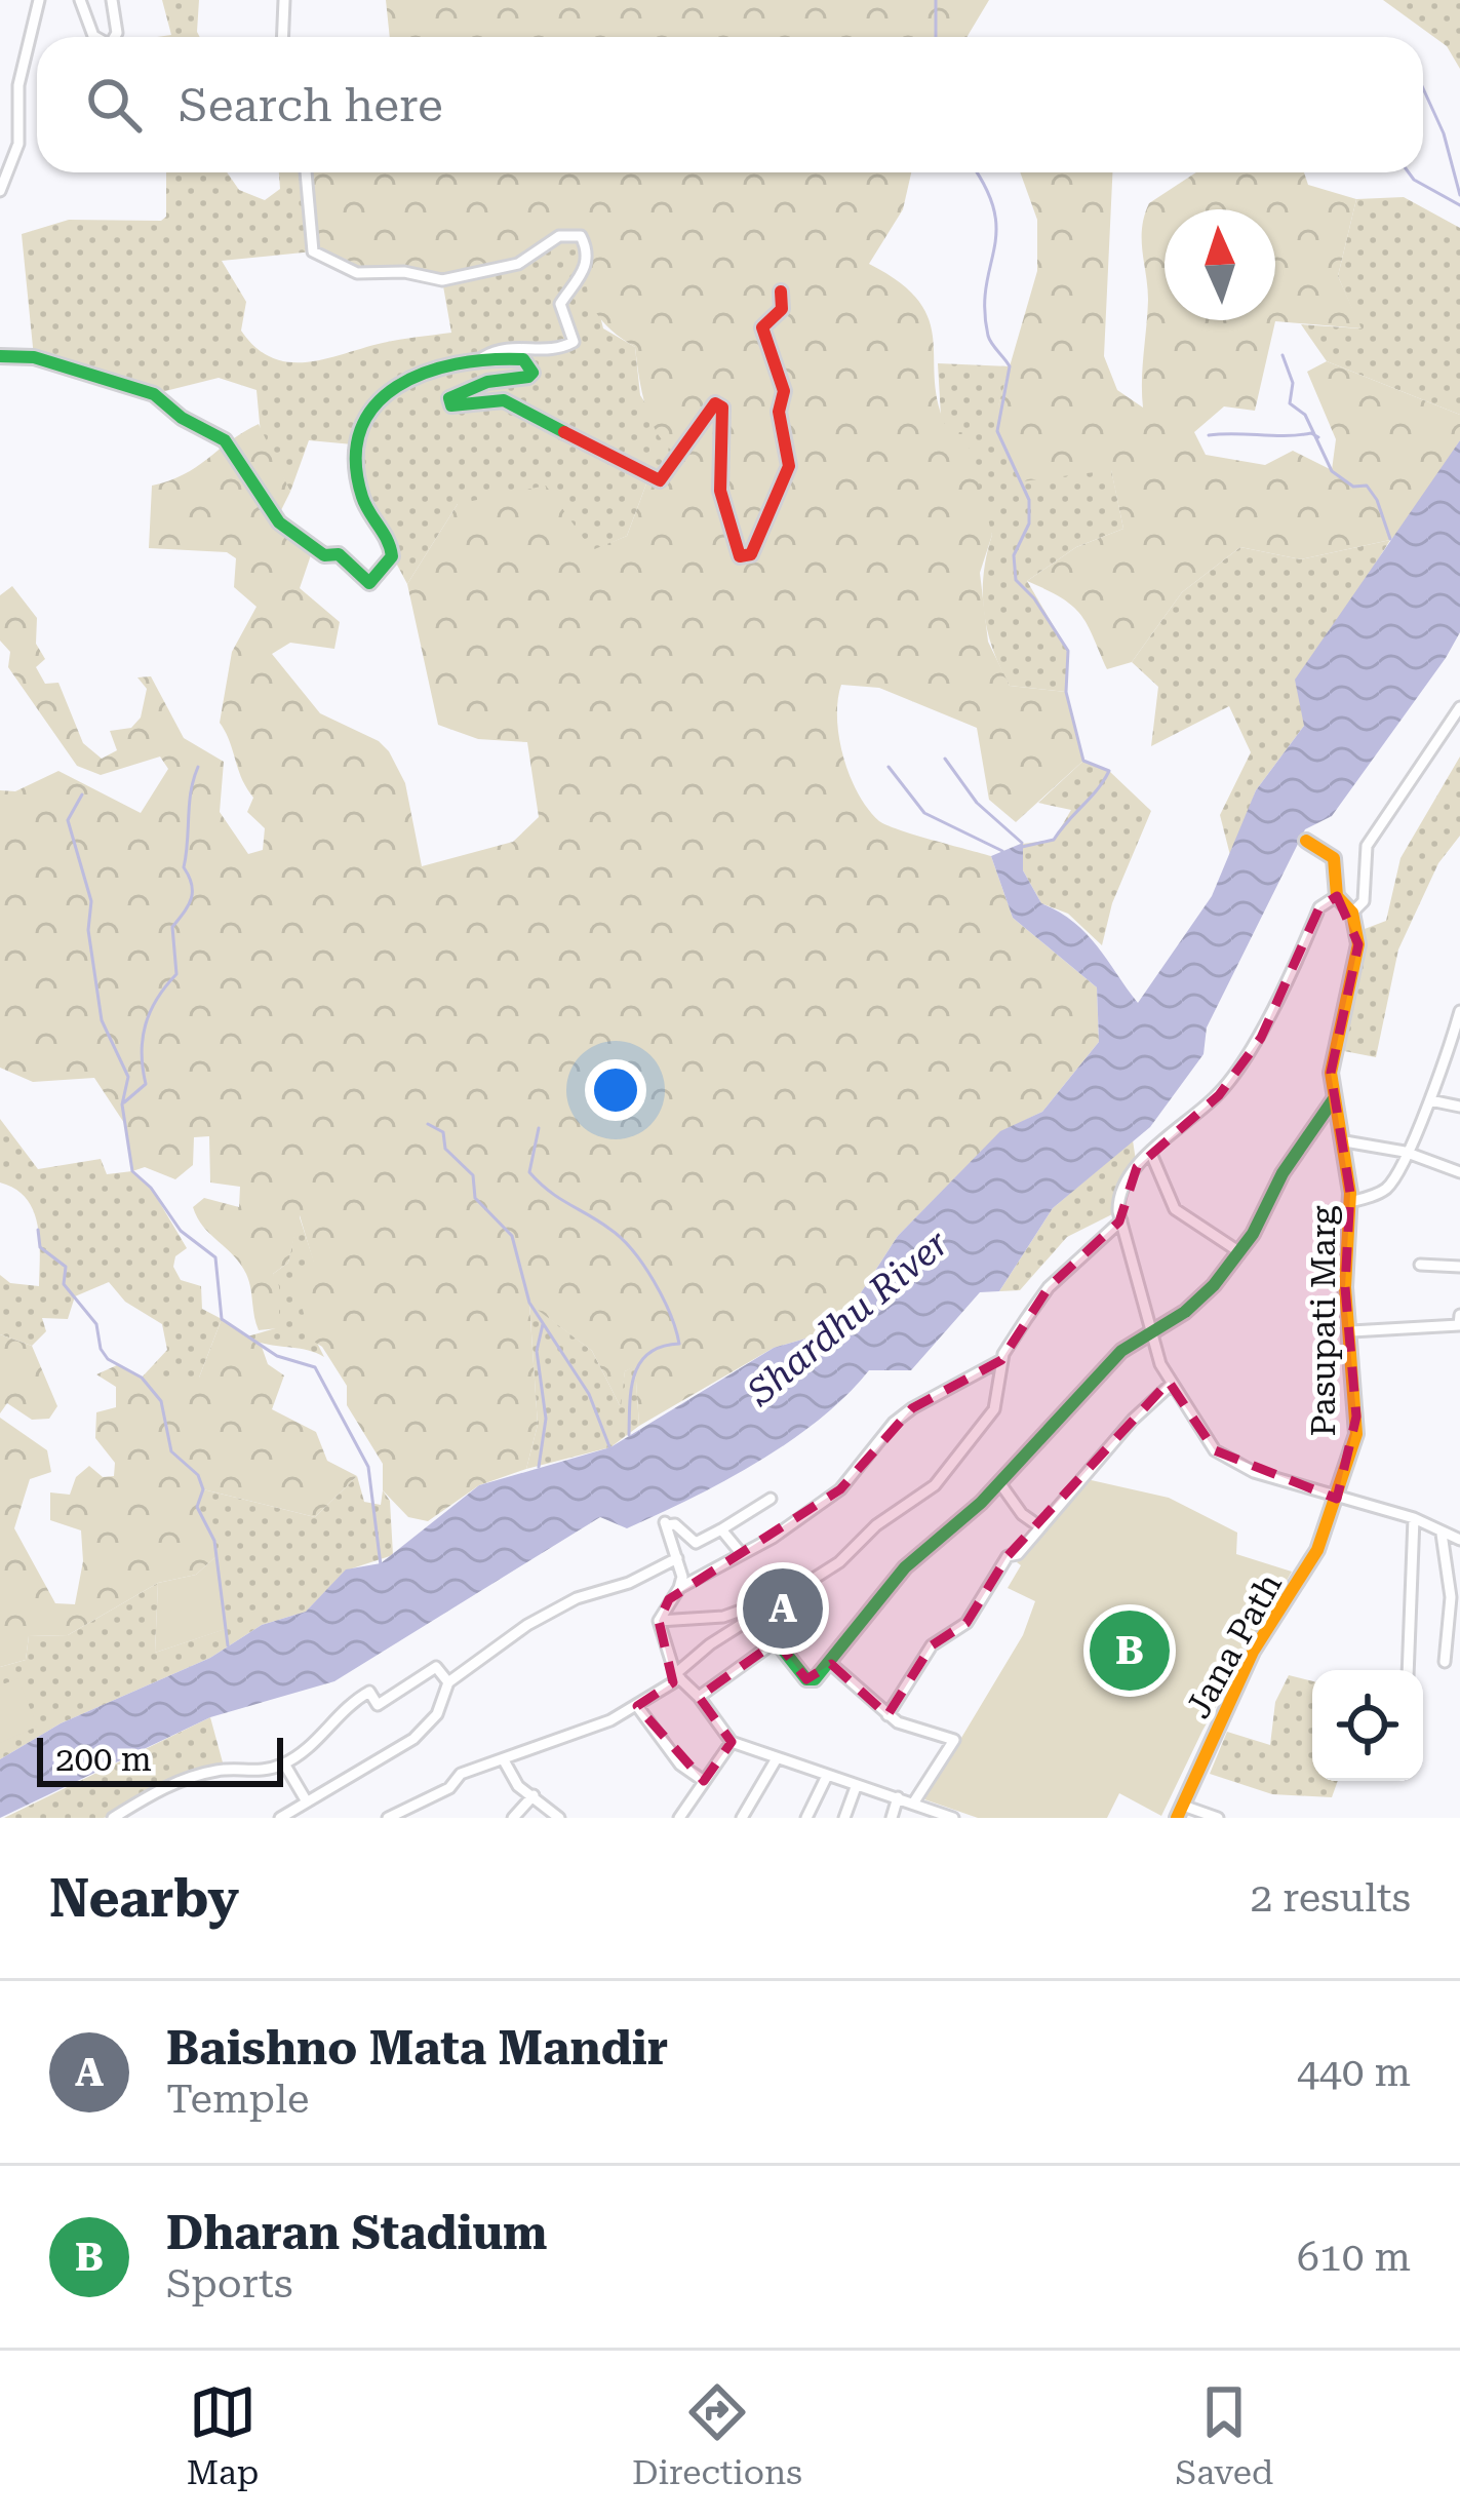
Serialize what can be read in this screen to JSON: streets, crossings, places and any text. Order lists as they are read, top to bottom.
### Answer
{
  "streets": {
    "street": ["Pasupati Marg", "Jana Path"]
  },
  "crossings": [
    ["Pasupati Marg", "Jana Path"]
  ],
  "water": ["Shardhu River"],
  "scale_bar": "200 m",
  "north": "top",
  "page": {
    "search": "Search here",
    "pins": ["A", "B"],
    "scale": "200 m",
    "heading": ["Nearby", "2 results"],
    "list": [
      {
        "mark": "A",
        "name": "Baishno Mata Mandir",
        "note": "Temple",
        "value": "440 m"
      },
      {
        "mark": "B",
        "name": "Dharan Stadium",
        "note": "Sports",
        "value": "610 m"
      }
    ],
    "nav": ["Map", "Directions", "Saved"]
  }
}
